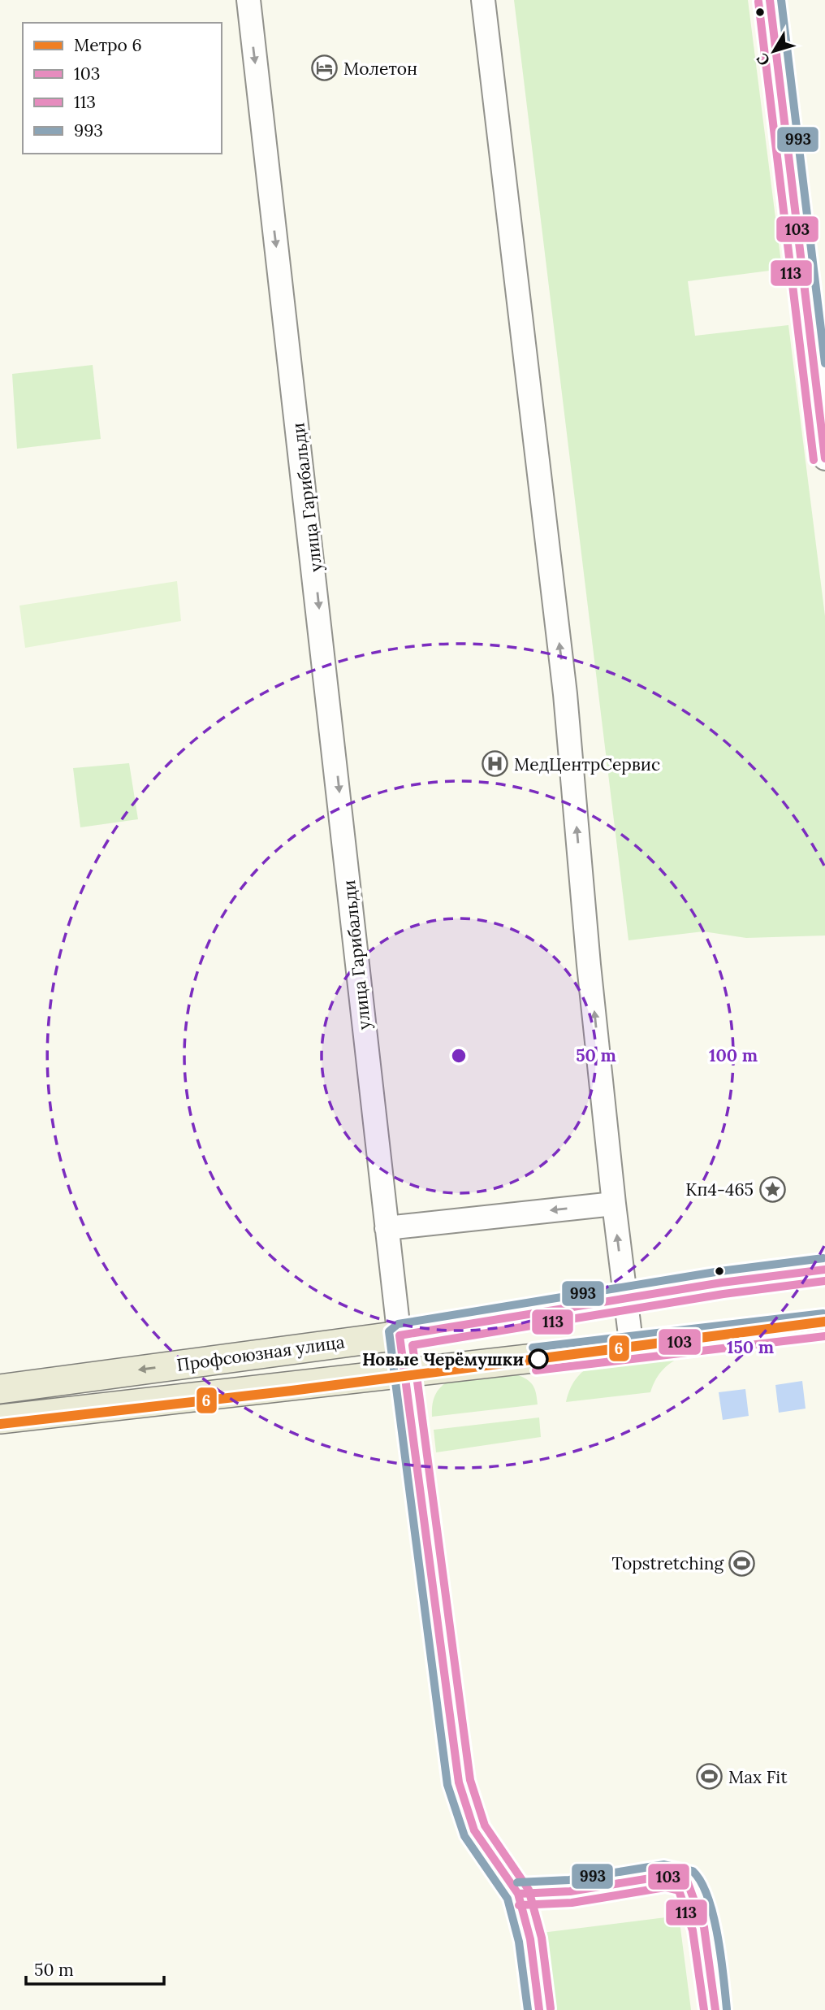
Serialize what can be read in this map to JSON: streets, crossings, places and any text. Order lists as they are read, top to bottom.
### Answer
{
  "streets": {
    "main road": ["Профсоюзная улица"],
    "street": ["улица Гарибальди"]
  },
  "crossings": [
    ["улица Гарибальди", "Профсоюзная улица"]
  ],
  "one_way": ["улица Гарибальди"],
  "places": {
    "hotel": ["Молетон"],
    "hospital": ["МедЦентрСервис"],
    "place": ["Кп4-465"],
    "other": ["Новые Черёмушки"],
    "sports": ["Topstretching", "Max Fit"]
  },
  "lines": [
    "transit line 103",
    "transit line 993",
    "transit line 113",
    "metro line 6"
  ],
  "legend": [
    "Метро 6",
    "103",
    "113",
    "993"
  ],
  "scale_bar": "50 m",
  "north": "bottom left",
  "rings": ["50 m", "100 m", "150 m"]
}
